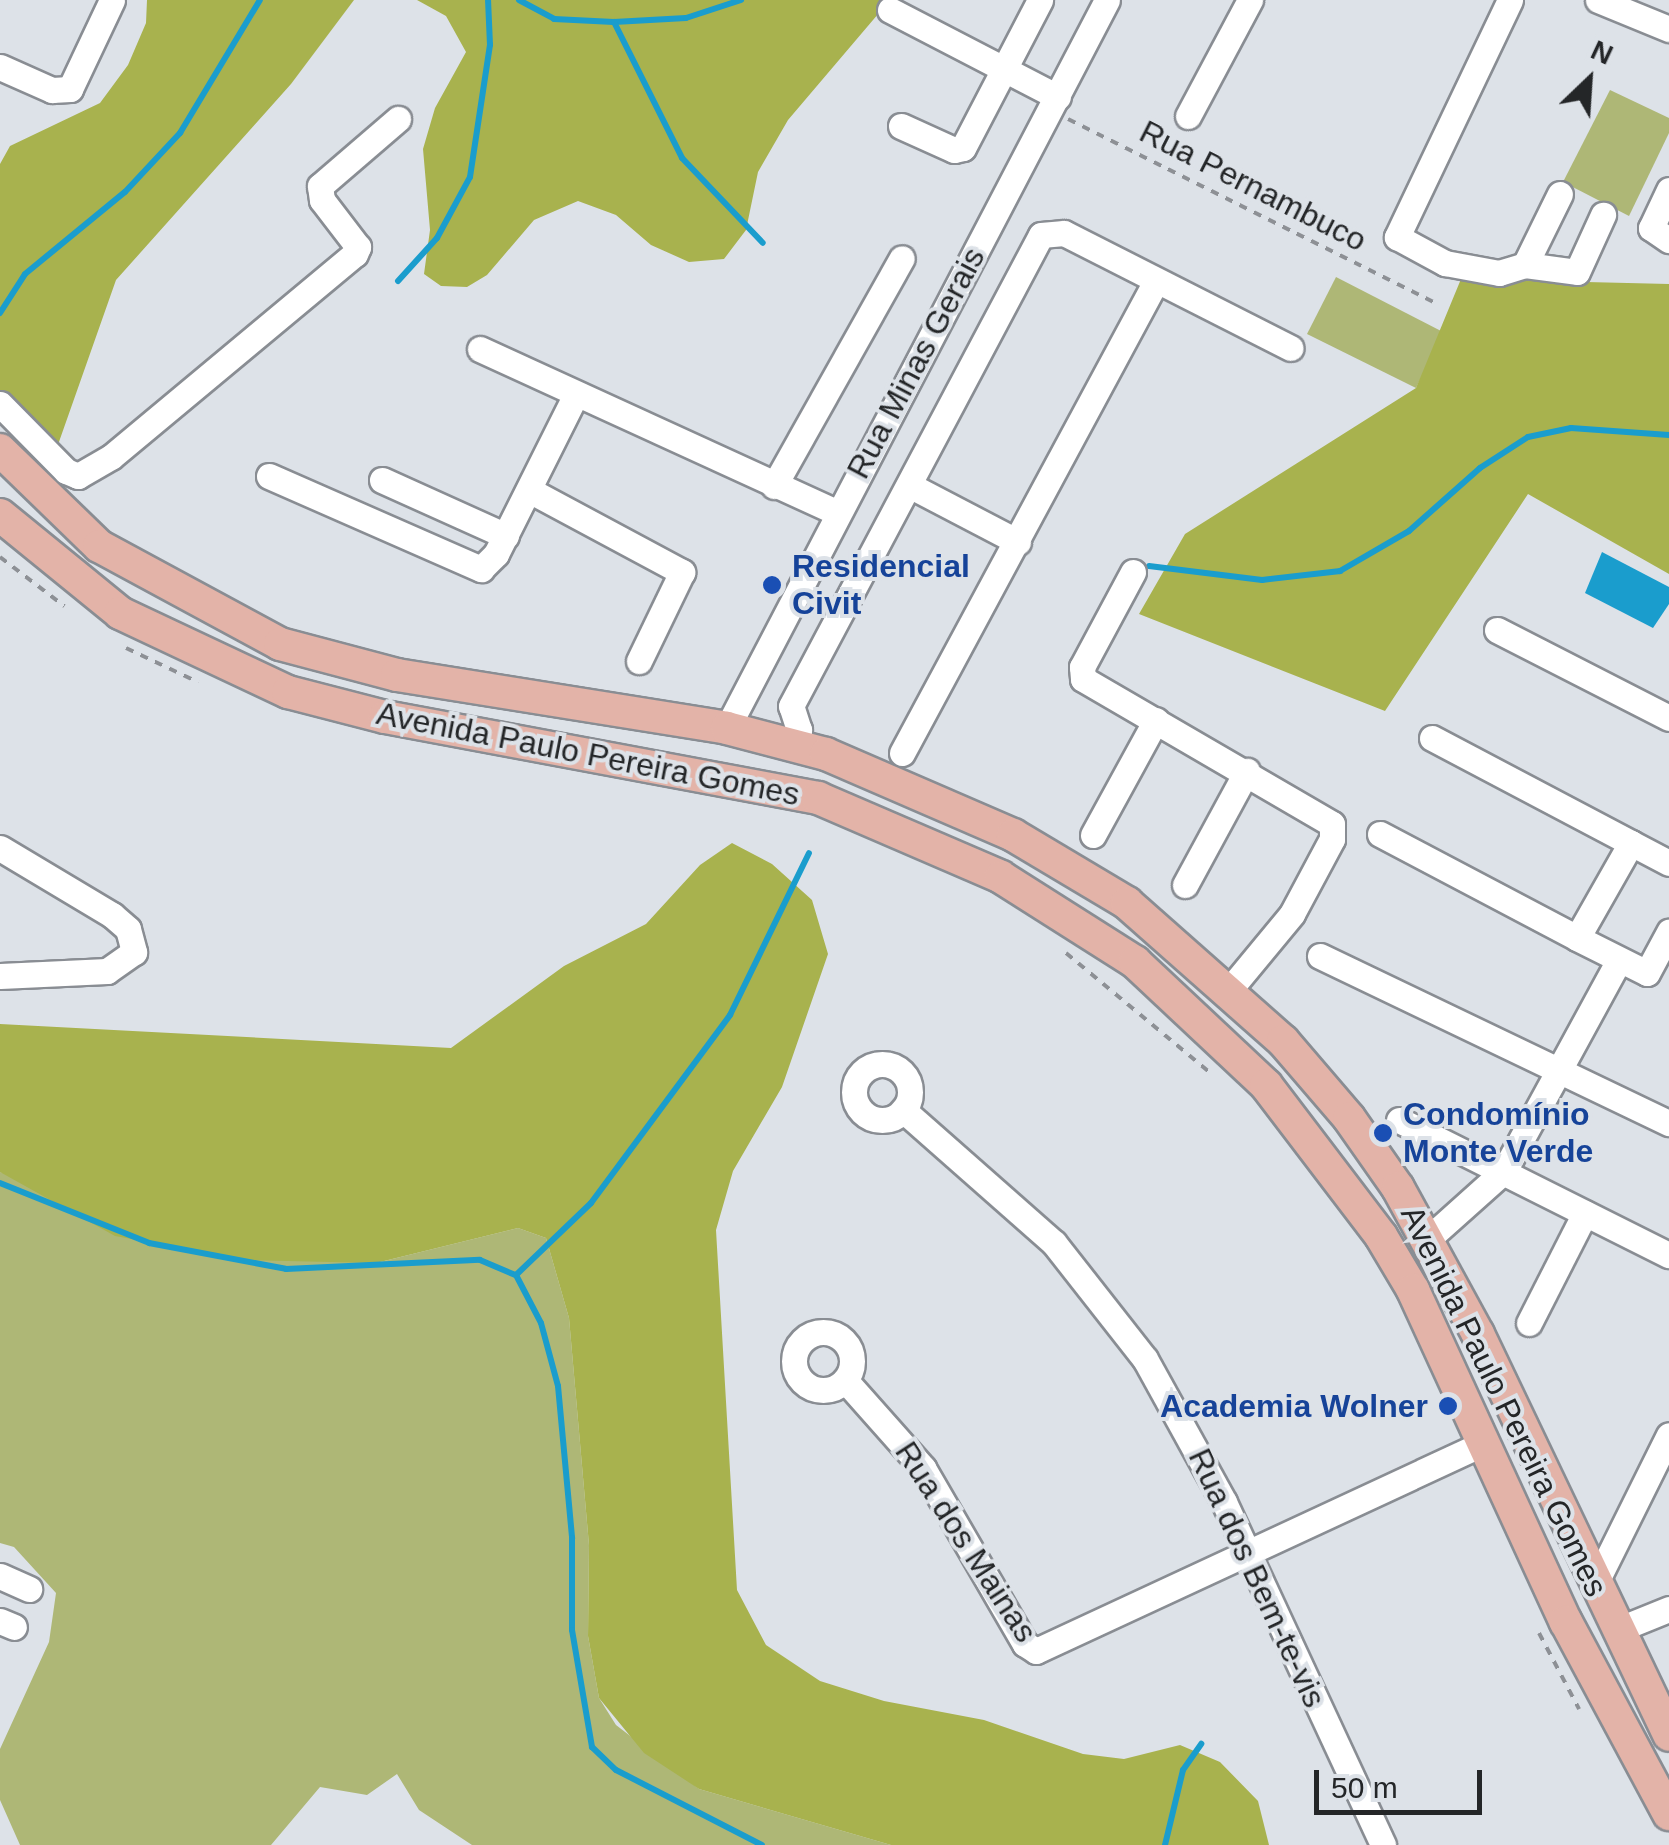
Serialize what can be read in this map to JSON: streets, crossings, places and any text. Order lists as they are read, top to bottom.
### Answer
{
  "streets": {
    "main road": ["Avenida Paulo Pereira Gomes"],
    "street": ["Rua Minas Gerais", "Rua dos Mainas", "Rua dos Bem-te-vis"],
    "path": ["Rua Pernambuco"]
  },
  "crossings": [
    ["Rua Pernambuco", "Rua Minas Gerais"],
    ["Rua Minas Gerais", "Avenida Paulo Pereira Gomes"],
    ["Avenida Paulo Pereira Gomes", "Rua dos Mainas"],
    ["Rua dos Mainas", "Rua dos Bem-te-vis"]
  ],
  "places": ["Residencial Civit", "Condomínio Monte Verde", "Academia Wolner"],
  "scale_bar": "50 m",
  "north": "top right"
}
